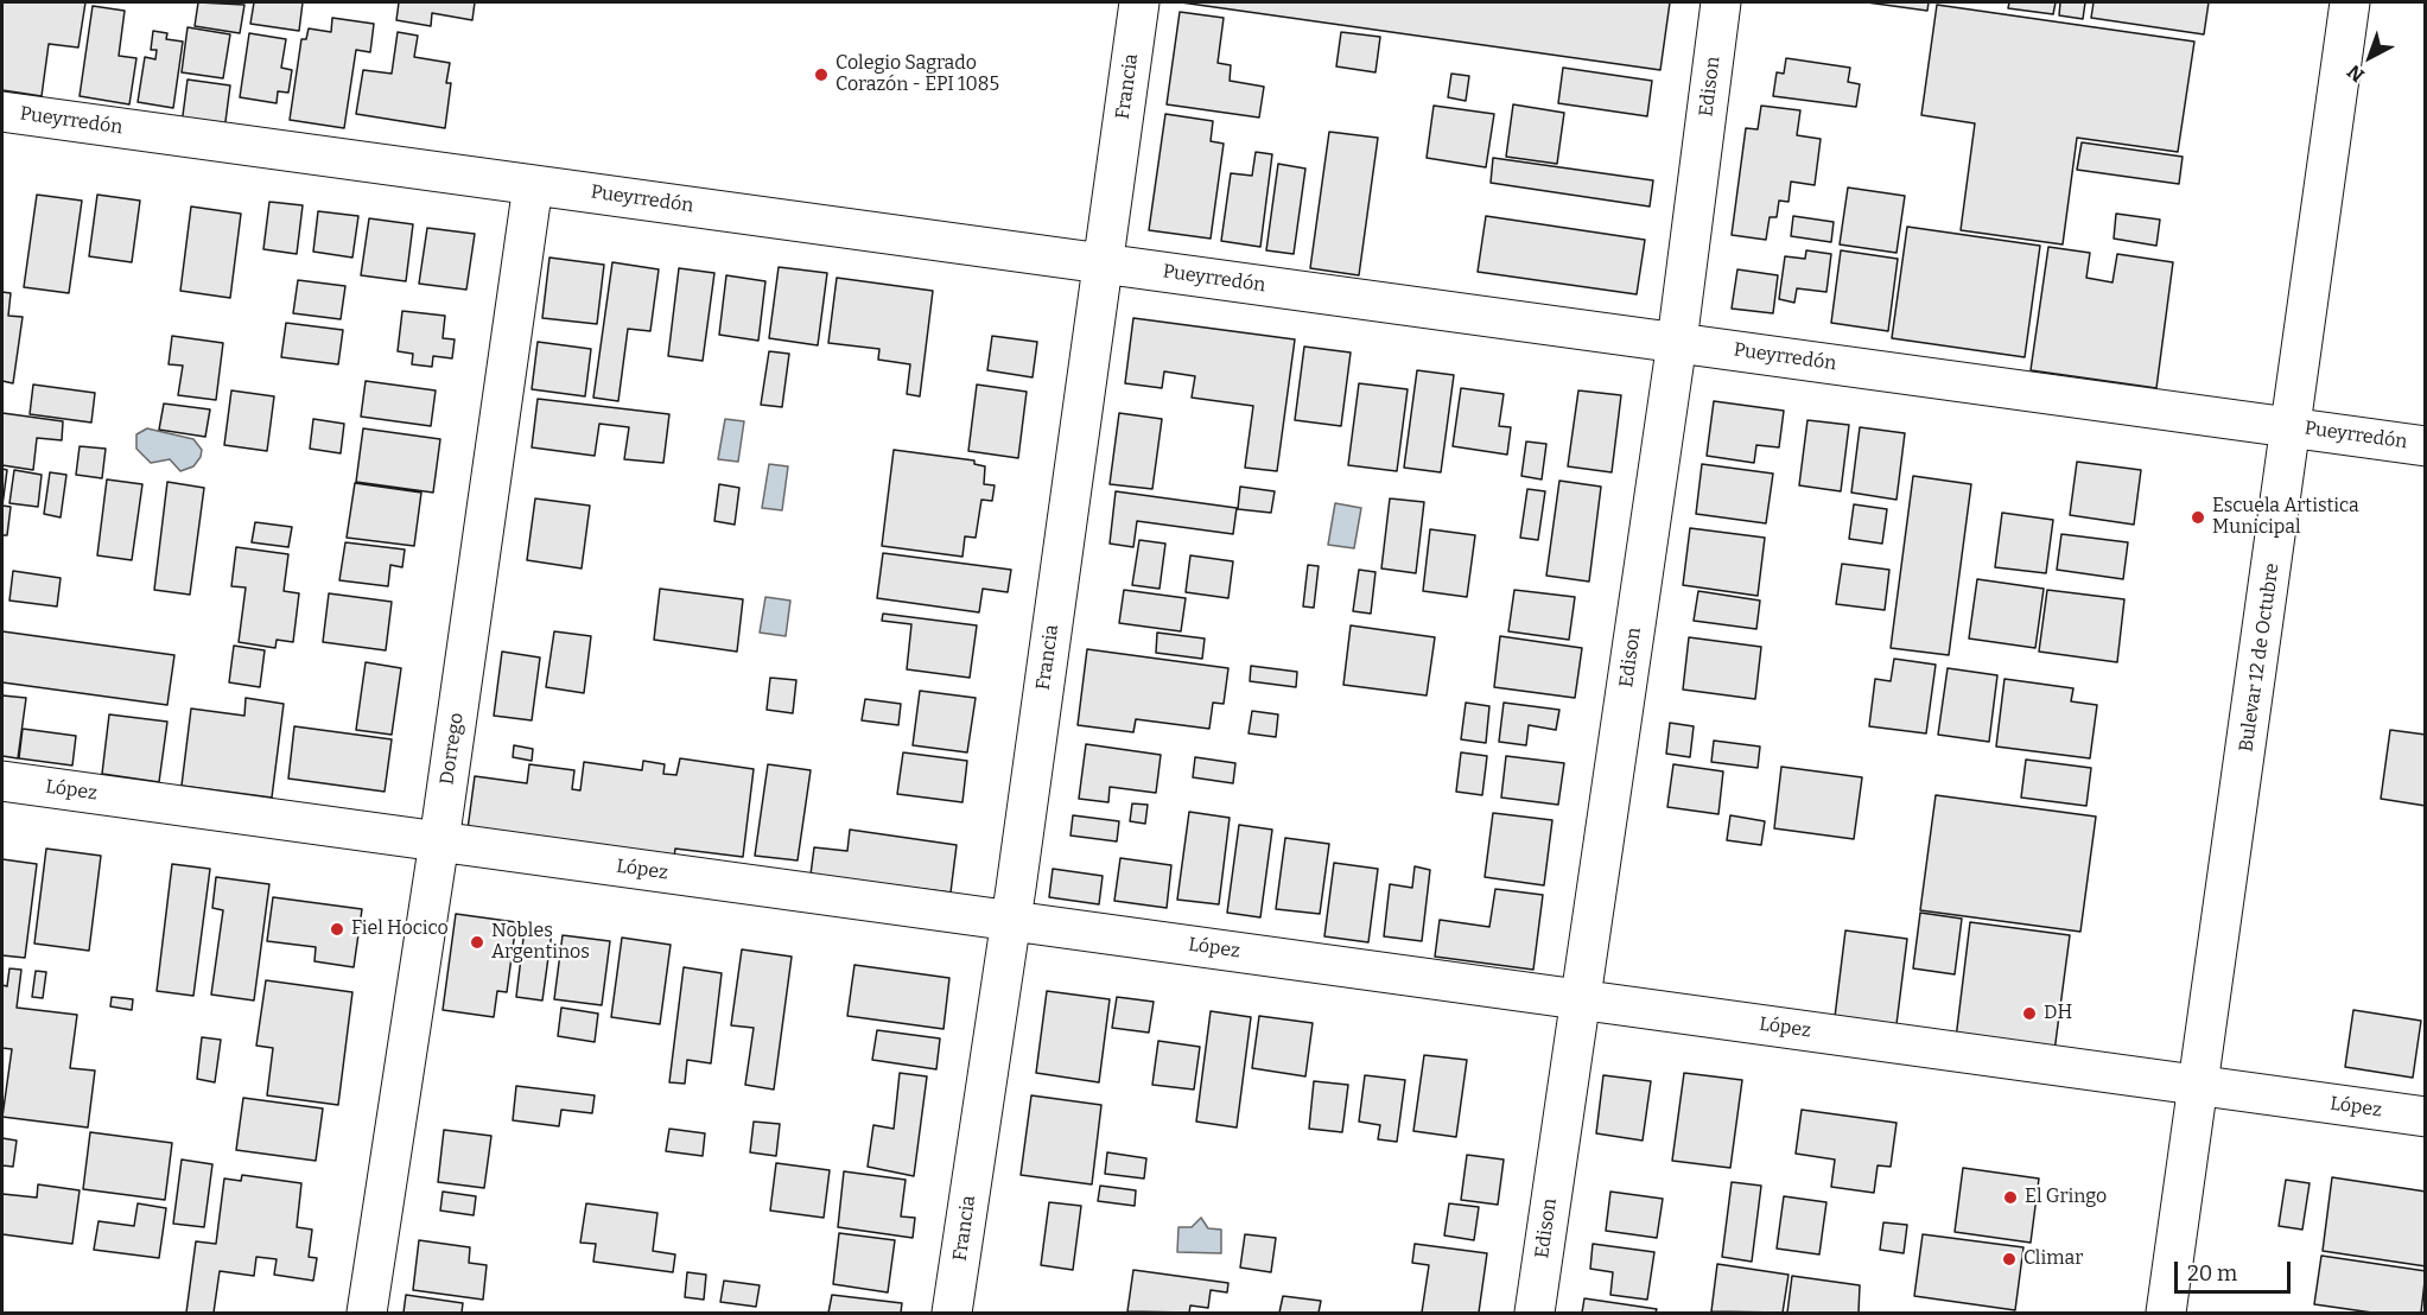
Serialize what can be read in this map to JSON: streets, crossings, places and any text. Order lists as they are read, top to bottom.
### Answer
{
  "streets": {
    "main road": [
      "Francia",
      "Edison",
      "Pueyrredón",
      "Bulevar 12 de Octubre",
      "Dorrego",
      "López"
    ]
  },
  "crossings": [
    ["Francia", "Pueyrredón"],
    ["Francia", "López"],
    ["Edison", "Pueyrredón"],
    ["Edison", "López"],
    ["Pueyrredón", "Bulevar 12 de Octubre"],
    ["Pueyrredón", "Dorrego"],
    ["Bulevar 12 de Octubre", "López"],
    ["Dorrego", "López"]
  ],
  "places": [
    "Colegio Sagrado Corazón - EPI 1085",
    "Escuela Artistica Municipal",
    "Fiel Hocico",
    "Nobles Argentinos",
    "DH",
    "El Gringo",
    "Climar"
  ],
  "scale_bar": "20 m",
  "north": "bottom left"
}
